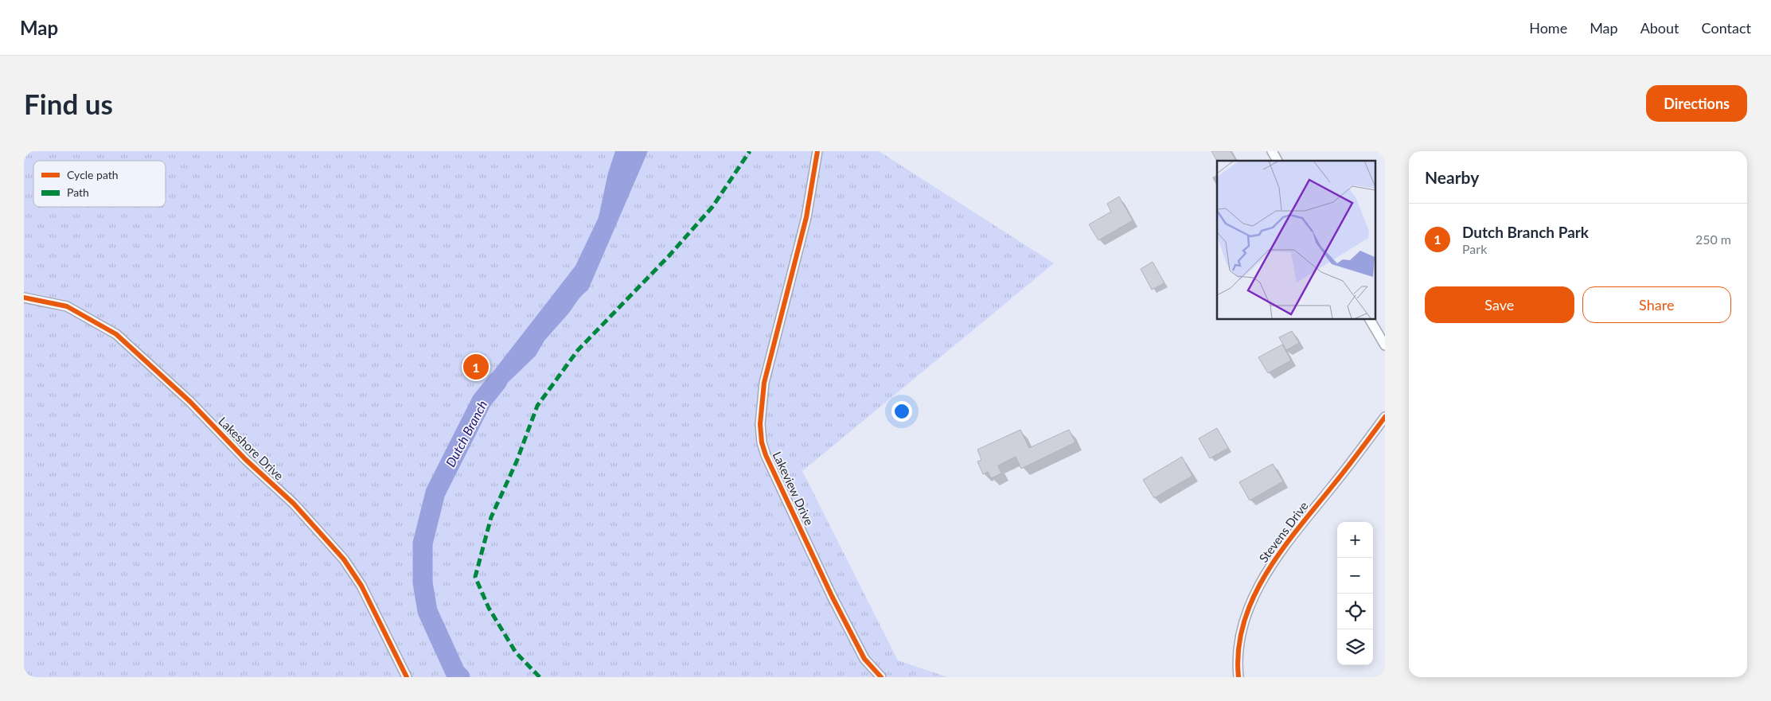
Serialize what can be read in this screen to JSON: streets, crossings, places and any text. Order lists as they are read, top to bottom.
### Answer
{
  "streets": {
    "street": ["Lakeshore Drive", "Lakeview Drive", "Stevens Drive"]
  },
  "water": ["Dutch Branch"],
  "legend": ["Cycle path", "Path"],
  "page": {
    "header": "Map",
    "nav": [
      "Home",
      "Map",
      "About",
      "Contact"
    ],
    "buttons": [
      "Directions",
      ["Save", "Share"]
    ],
    "title": "Find us",
    "heading": "Nearby",
    "list": [
      {
        "mark": "1",
        "name": "Dutch Branch Park",
        "note": "Park",
        "value": "250 m"
      }
    ],
    "pins": "1",
    "map_buttons": ["+", "−"]
  }
}
